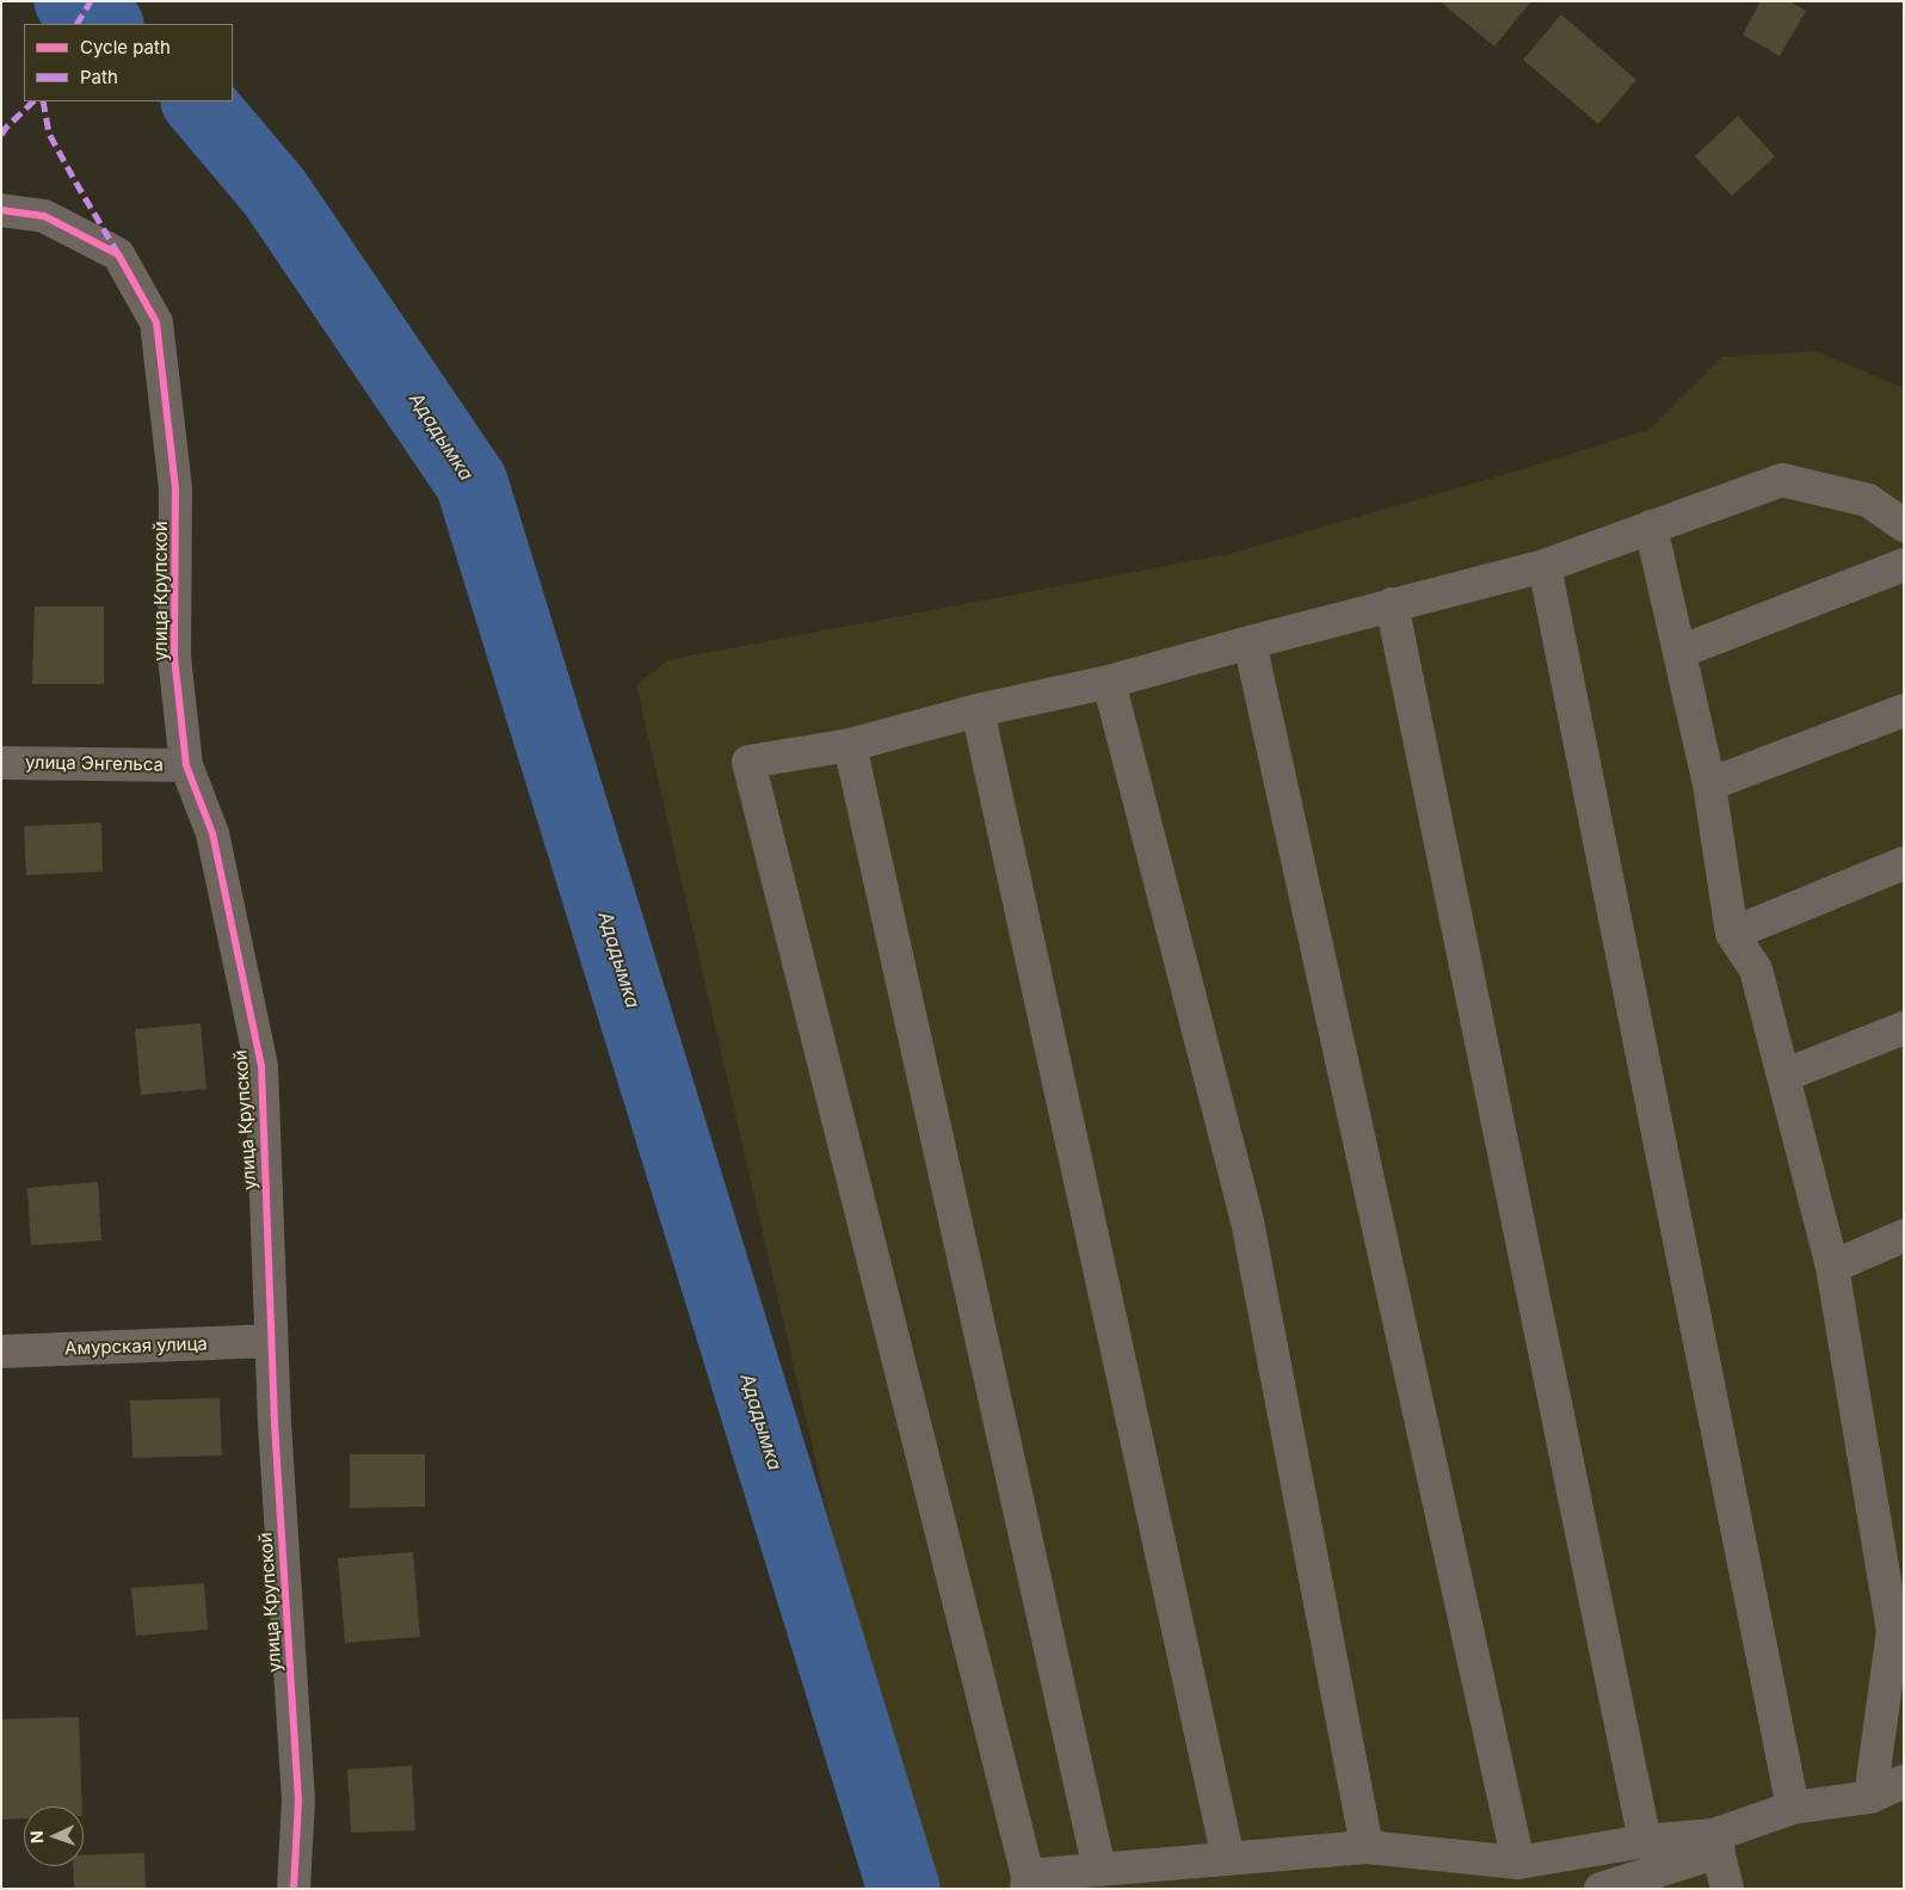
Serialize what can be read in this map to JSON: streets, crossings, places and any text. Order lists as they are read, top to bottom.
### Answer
{
  "streets": {
    "street": ["улица Крупской", "улица Энгельса", "Амурская улица"]
  },
  "crossings": [
    ["улица Крупской", "улица Энгельса"],
    ["улица Крупской", "Амурская улица"]
  ],
  "water": ["Ададымка"],
  "legend": ["Cycle path", "Path"],
  "north": "left"
}
